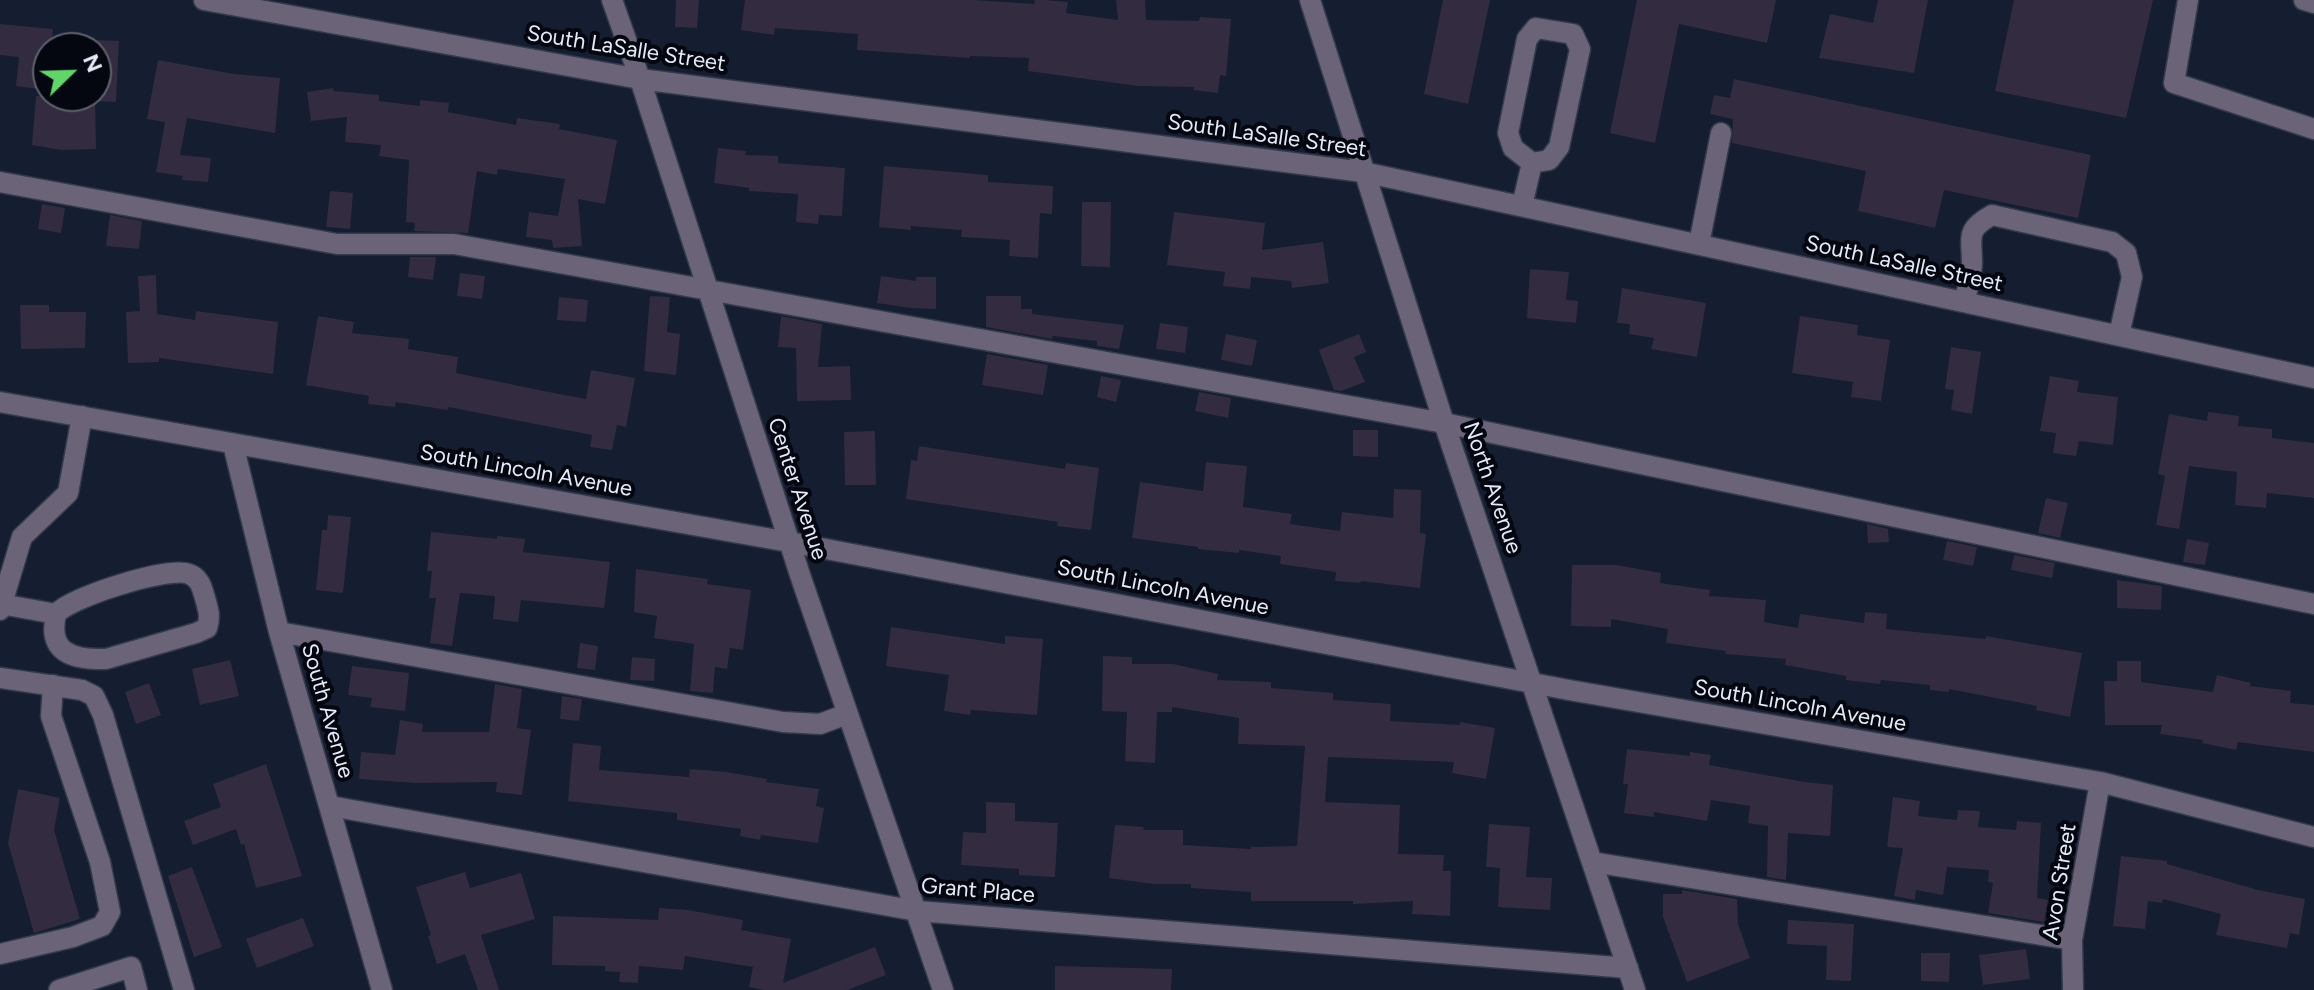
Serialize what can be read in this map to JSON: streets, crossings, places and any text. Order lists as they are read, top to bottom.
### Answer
{
  "streets": {
    "street": [
      "South LaSalle Street",
      "South Lincoln Avenue",
      "North Avenue",
      "Center Avenue",
      "South Avenue",
      "Avon Street",
      "Grant Place"
    ]
  },
  "crossings": [
    ["South LaSalle Street", "North Avenue"],
    ["South LaSalle Street", "Center Avenue"],
    ["South Lincoln Avenue", "North Avenue"],
    ["South Lincoln Avenue", "Center Avenue"],
    ["South Lincoln Avenue", "South Avenue"],
    ["South Lincoln Avenue", "Avon Street"],
    ["North Avenue", "Grant Place"],
    ["Center Avenue", "Grant Place"],
    ["South Avenue", "Grant Place"]
  ],
  "north": "top right"
}
